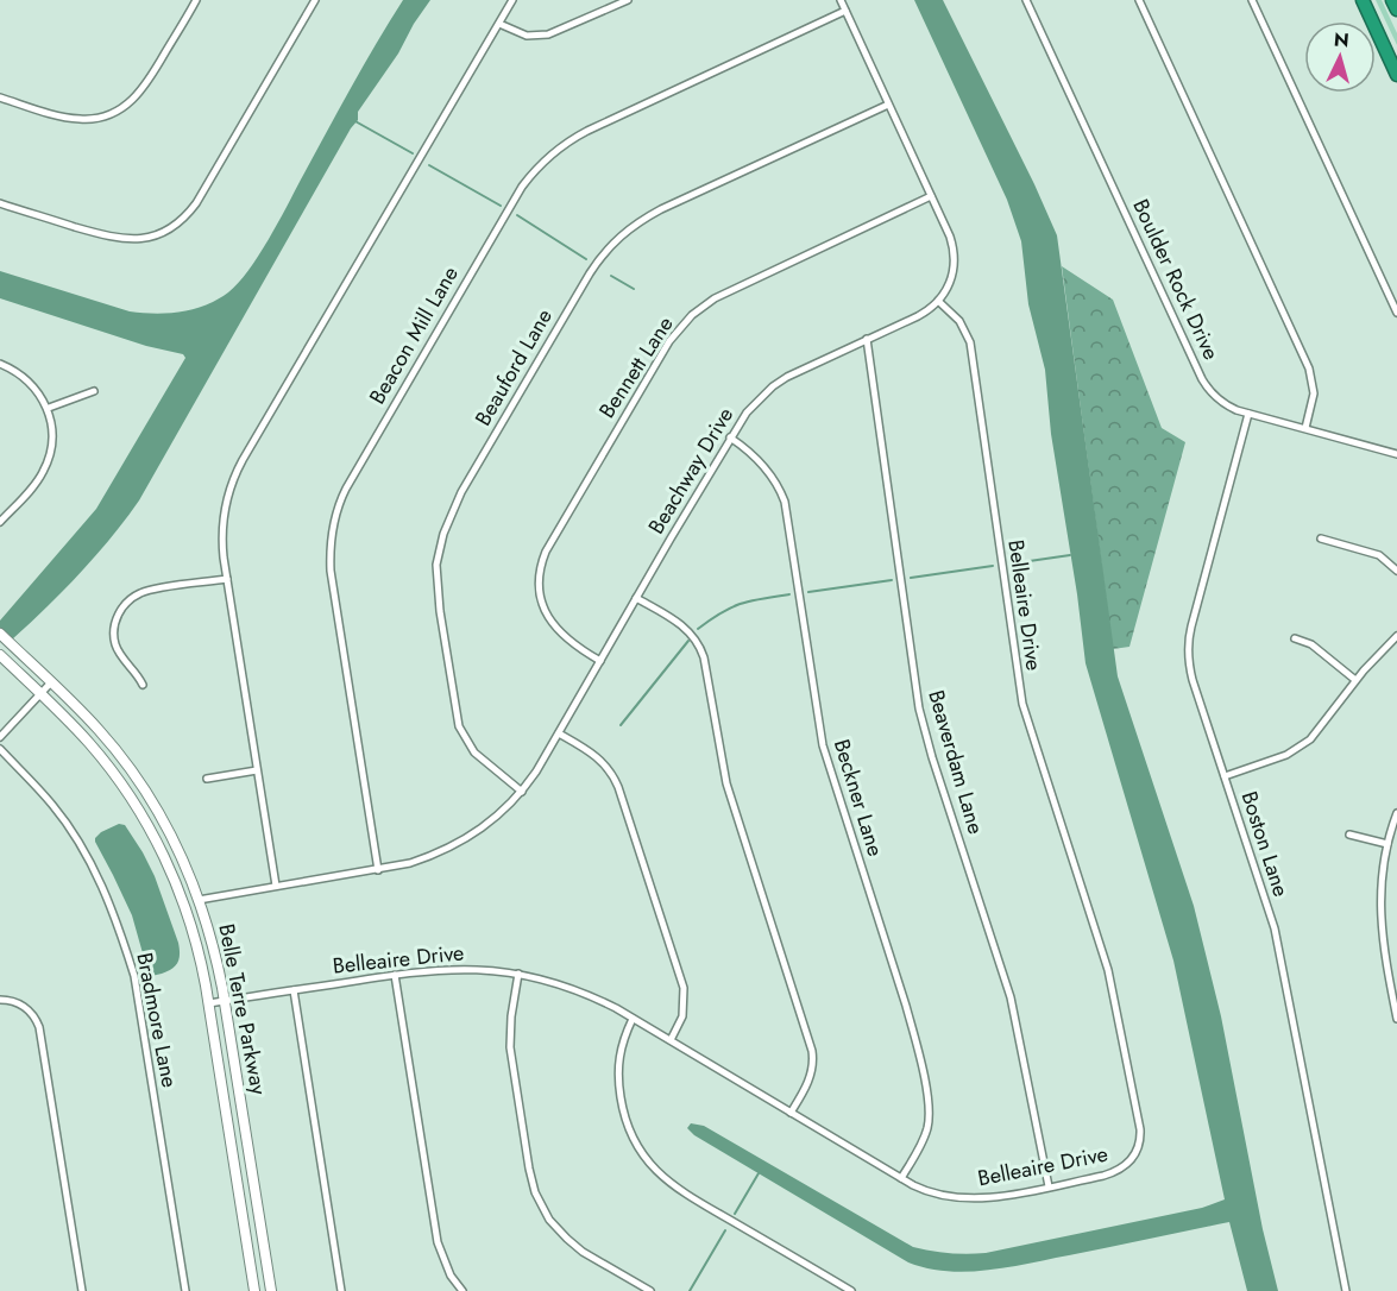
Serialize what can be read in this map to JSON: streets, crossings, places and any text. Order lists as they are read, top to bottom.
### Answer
{
  "streets": {
    "main road": ["Belle Terre Parkway"],
    "street": [
      "Boulder Rock Drive",
      "Beacon Mill Lane",
      "Beauford Lane",
      "Bennett Lane",
      "Beachway Drive",
      "Belleaire Drive",
      "Beaverdam Lane",
      "Beckner Lane",
      "Boston Lane",
      "Bradmore Lane"
    ]
  },
  "crossings": [
    ["Boulder Rock Drive", "Boston Lane"],
    ["Beacon Mill Lane", "Beachway Drive"],
    ["Beauford Lane", "Beachway Drive"],
    ["Bennett Lane", "Beachway Drive"],
    ["Beachway Drive", "Belleaire Drive"],
    ["Beachway Drive", "Beaverdam Lane"],
    ["Beachway Drive", "Beckner Lane"],
    ["Beachway Drive", "Belle Terre Parkway"],
    ["Belleaire Drive", "Beaverdam Lane"],
    ["Belleaire Drive", "Beckner Lane"],
    ["Belleaire Drive", "Belle Terre Parkway"]
  ],
  "north": "top"
}
